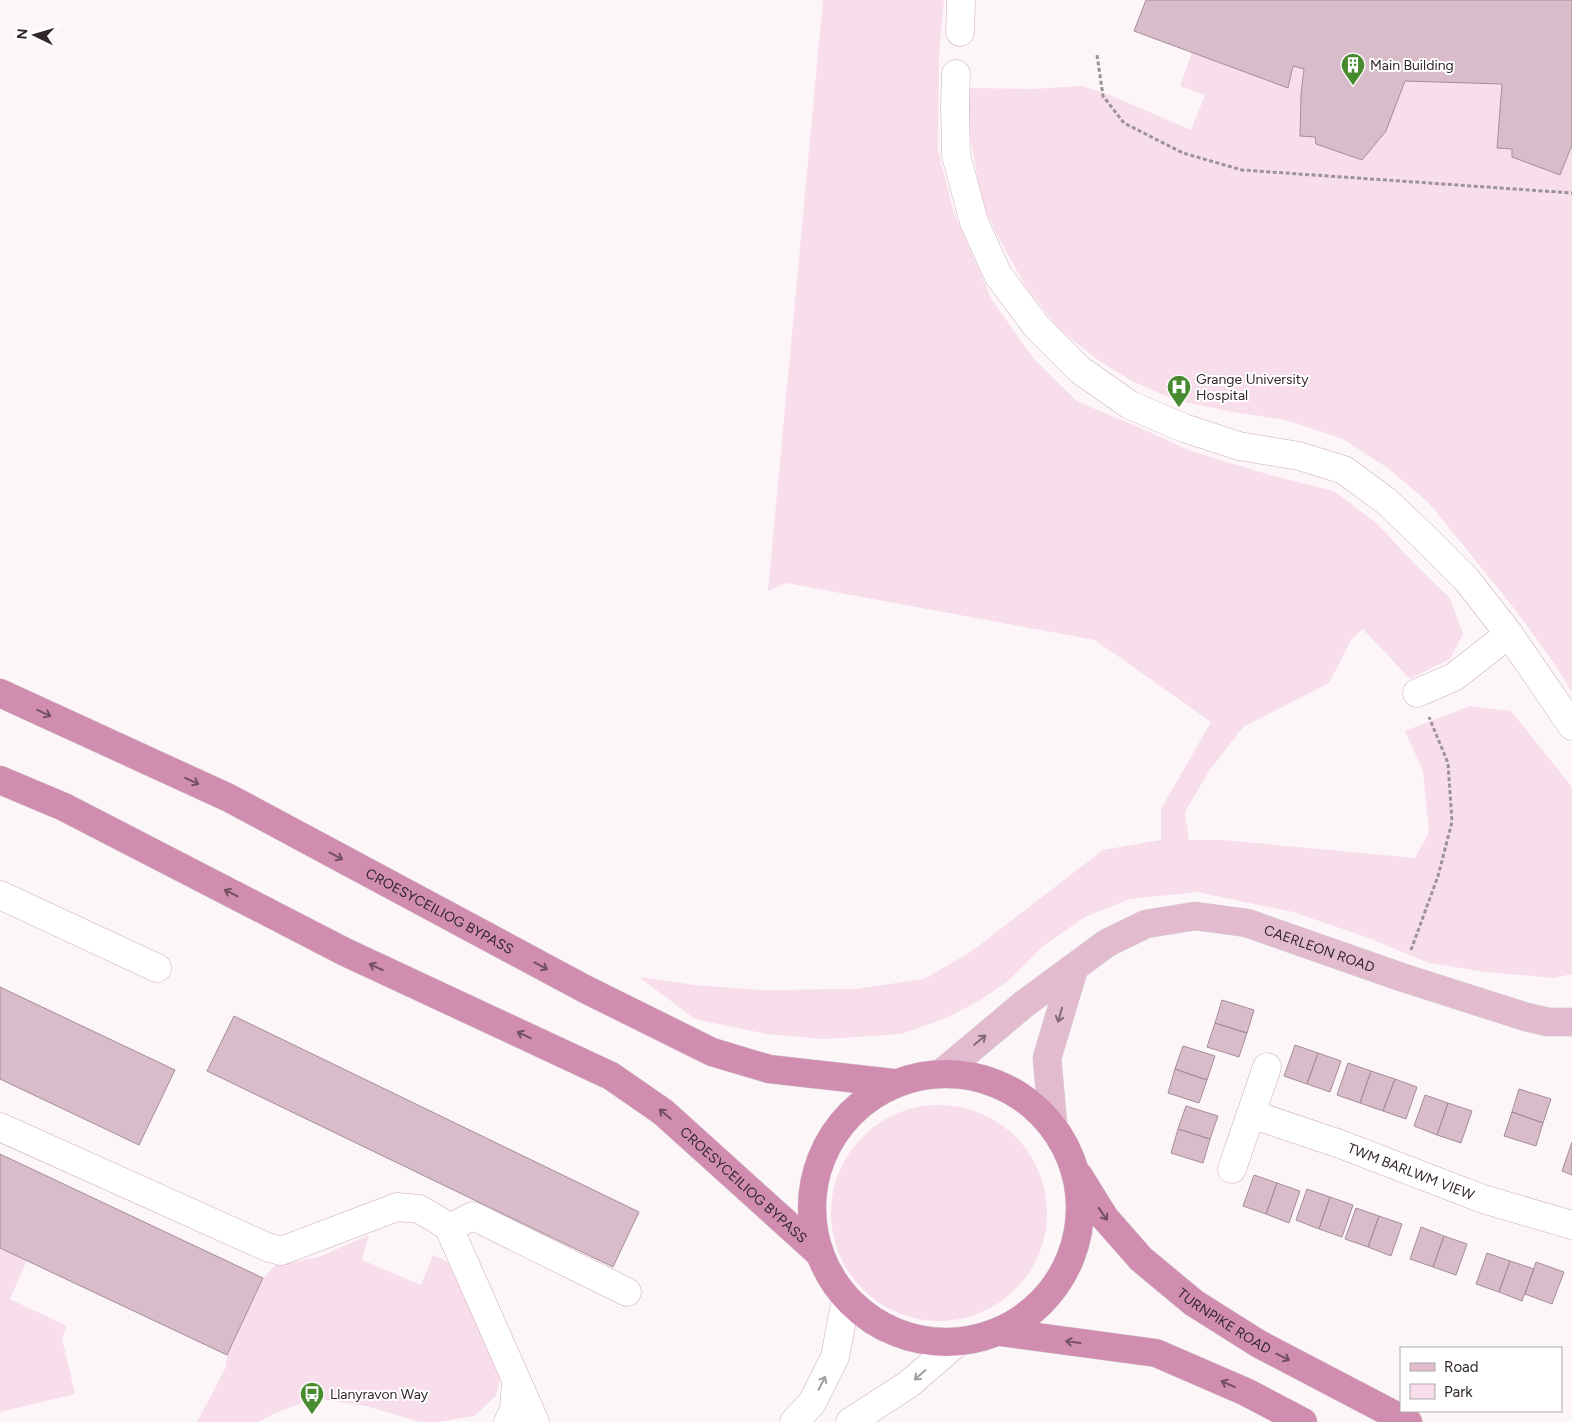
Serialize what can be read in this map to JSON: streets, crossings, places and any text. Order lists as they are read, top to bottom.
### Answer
{
  "streets": {
    "highway": ["CROESYCEILIOG BYPASS", "TURNPIKE ROAD"],
    "main road": ["CAERLEON ROAD"],
    "street": ["TWM BARLWM VIEW"]
  },
  "places": {
    "building": ["Main Building"],
    "hospital": ["Grange University Hospital"],
    "bus stop": ["Llanyravon Way"]
  },
  "legend": ["Road", "Park"],
  "north": "left"
}
